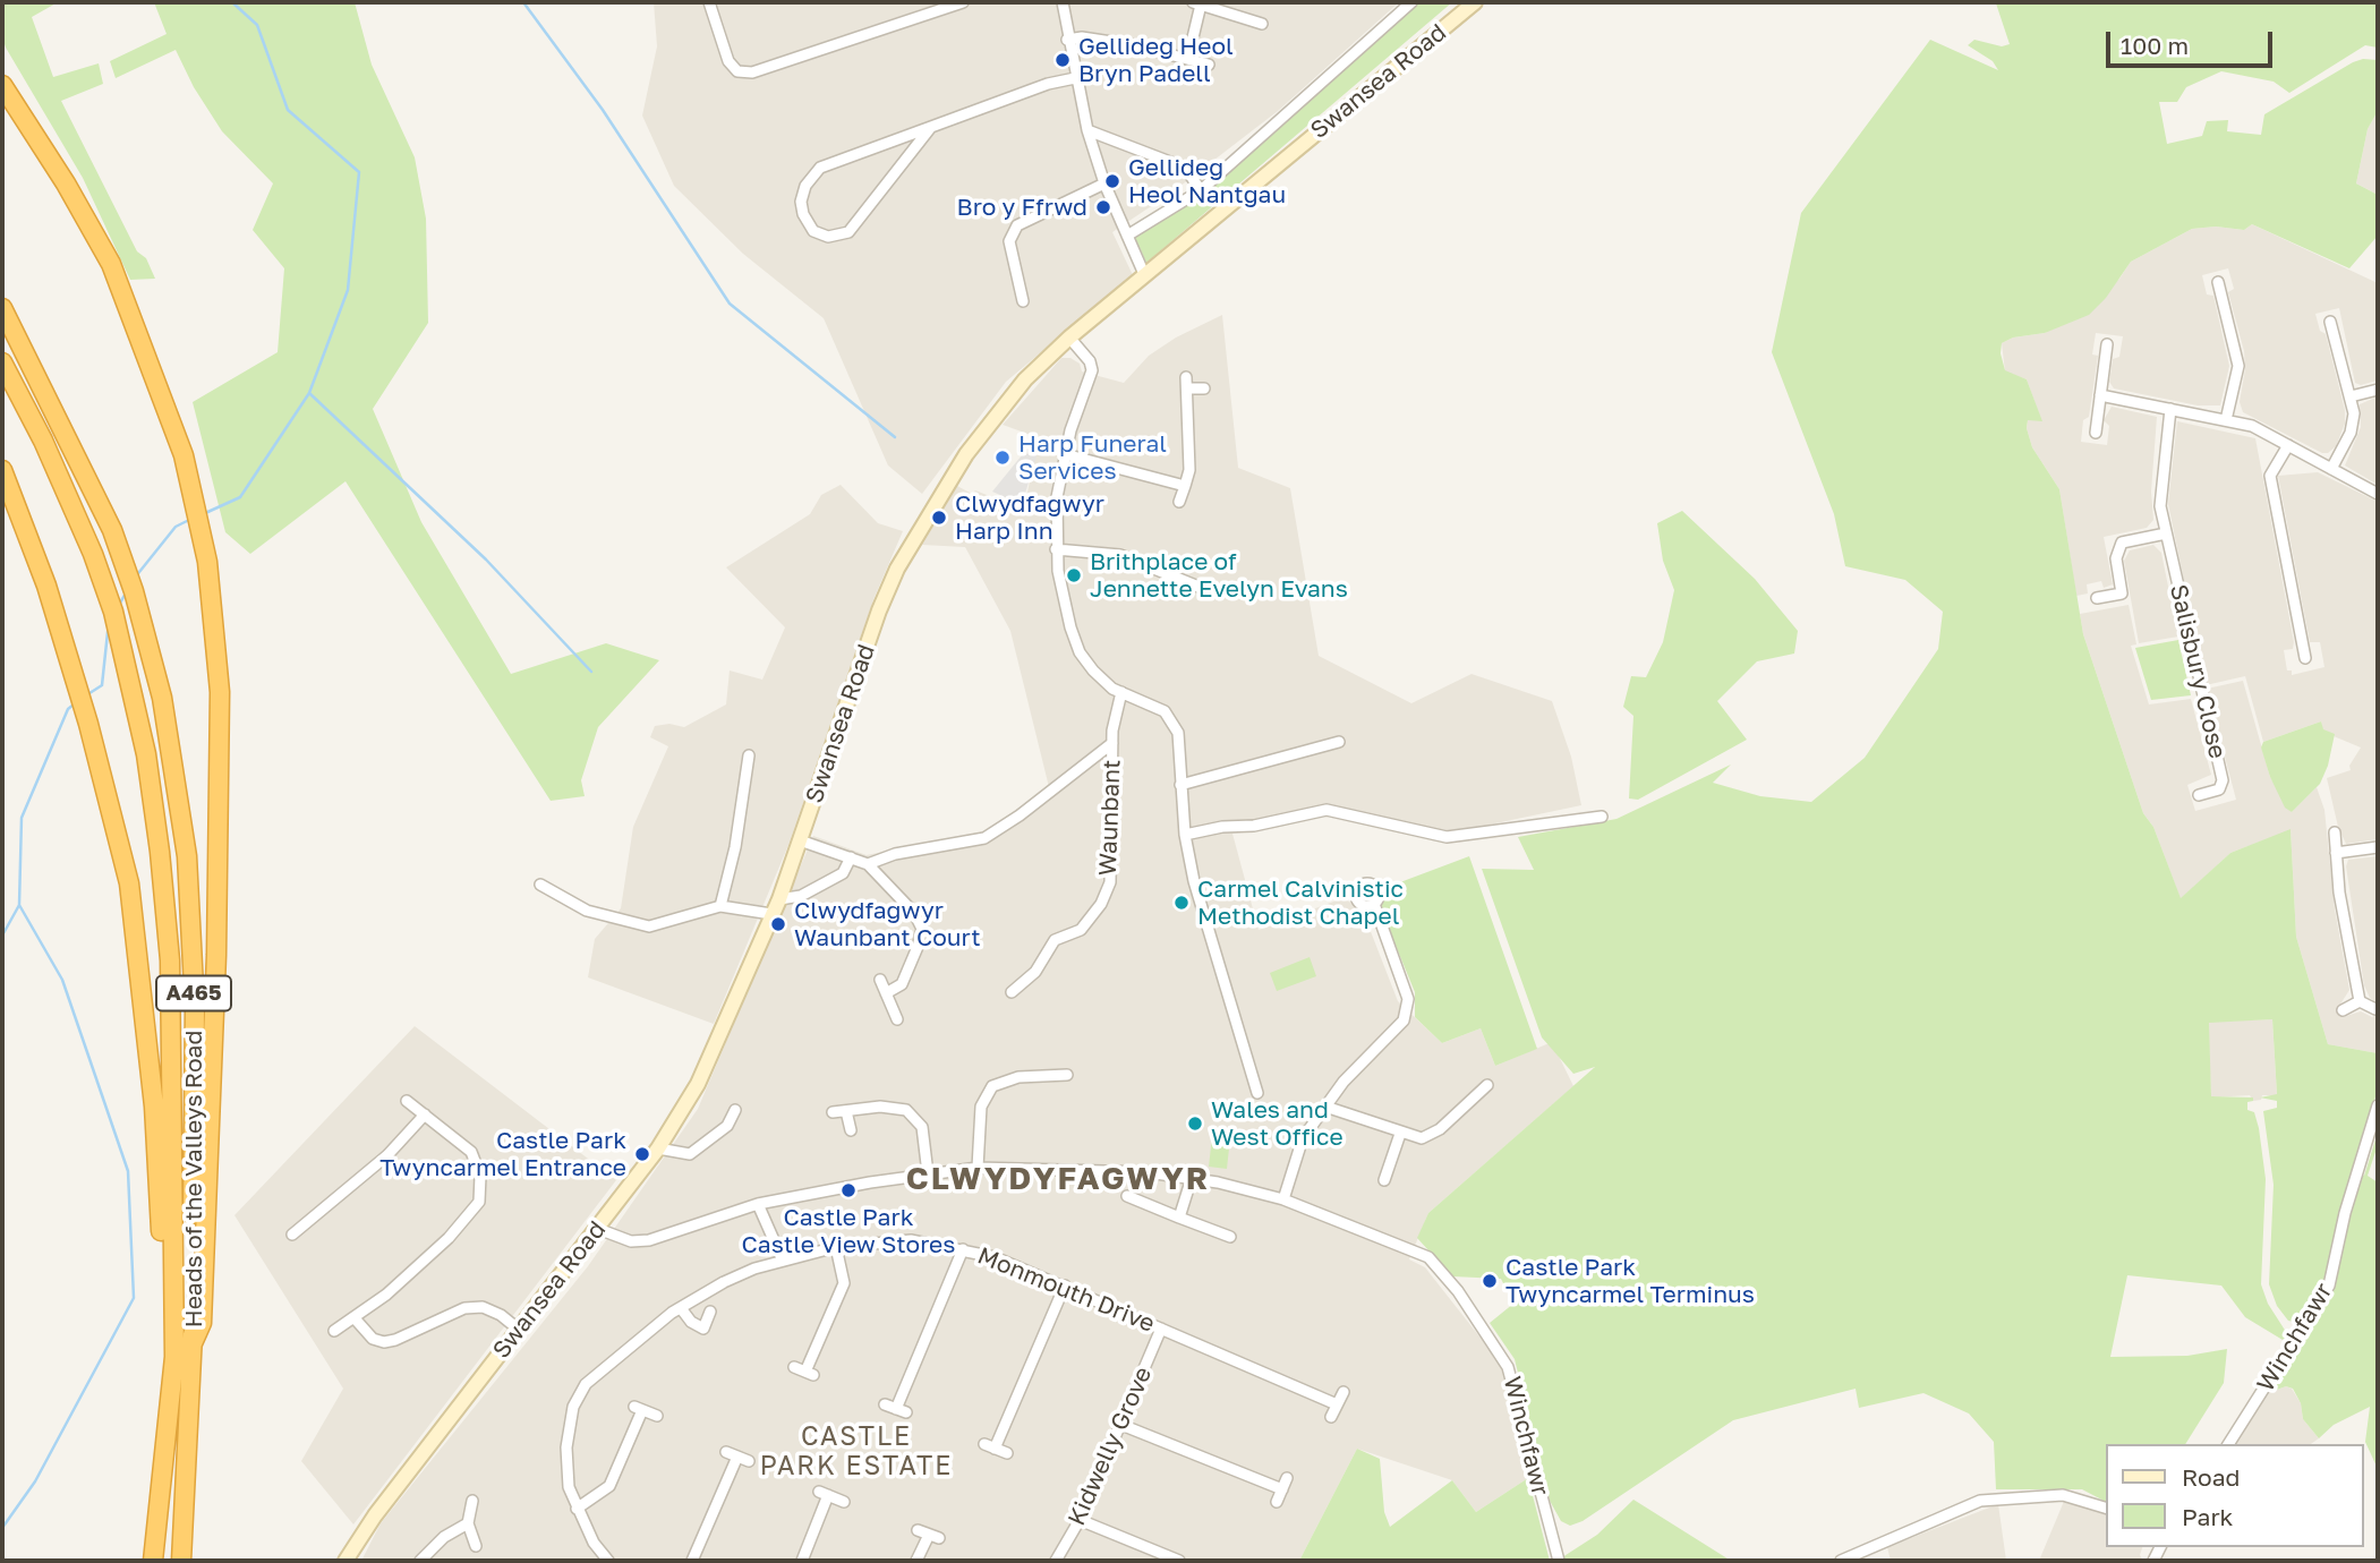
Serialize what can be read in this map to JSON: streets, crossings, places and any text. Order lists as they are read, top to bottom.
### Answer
{
  "streets": {
    "highway": ["A465", "Heads of the Valleys Road"],
    "street": [
      "Swansea Road",
      "Salisbury Close",
      "Waunbant",
      "Monmouth Drive",
      "Winchfawr",
      "Kidwelly Grove"
    ]
  },
  "crossings": [
    ["Swansea Road", "Winchfawr"],
    ["Monmouth Drive", "Kidwelly Grove"]
  ],
  "districts": ["CLWYDYFAGWYR", "CASTLE PARK ESTATE"],
  "places": [
    "Gellideg Heol Bryn Padell",
    "Gellideg Heol Nantgau",
    "Bro y Ffrwd",
    "Harp Funeral Services",
    "Clwydfagwyr Harp Inn",
    "Brithplace of Jennette Evelyn Evans",
    "Carmel Calvinistic Methodist Chapel",
    "Clwydfagwyr Waunbant Court",
    "Wales and West Office",
    "Castle Park Twyncarmel Entrance",
    "Castle Park Castle View Stores",
    "Castle Park Twyncarmel Terminus"
  ],
  "legend": ["Road", "Park"],
  "scale_bar": "100 m"
}
